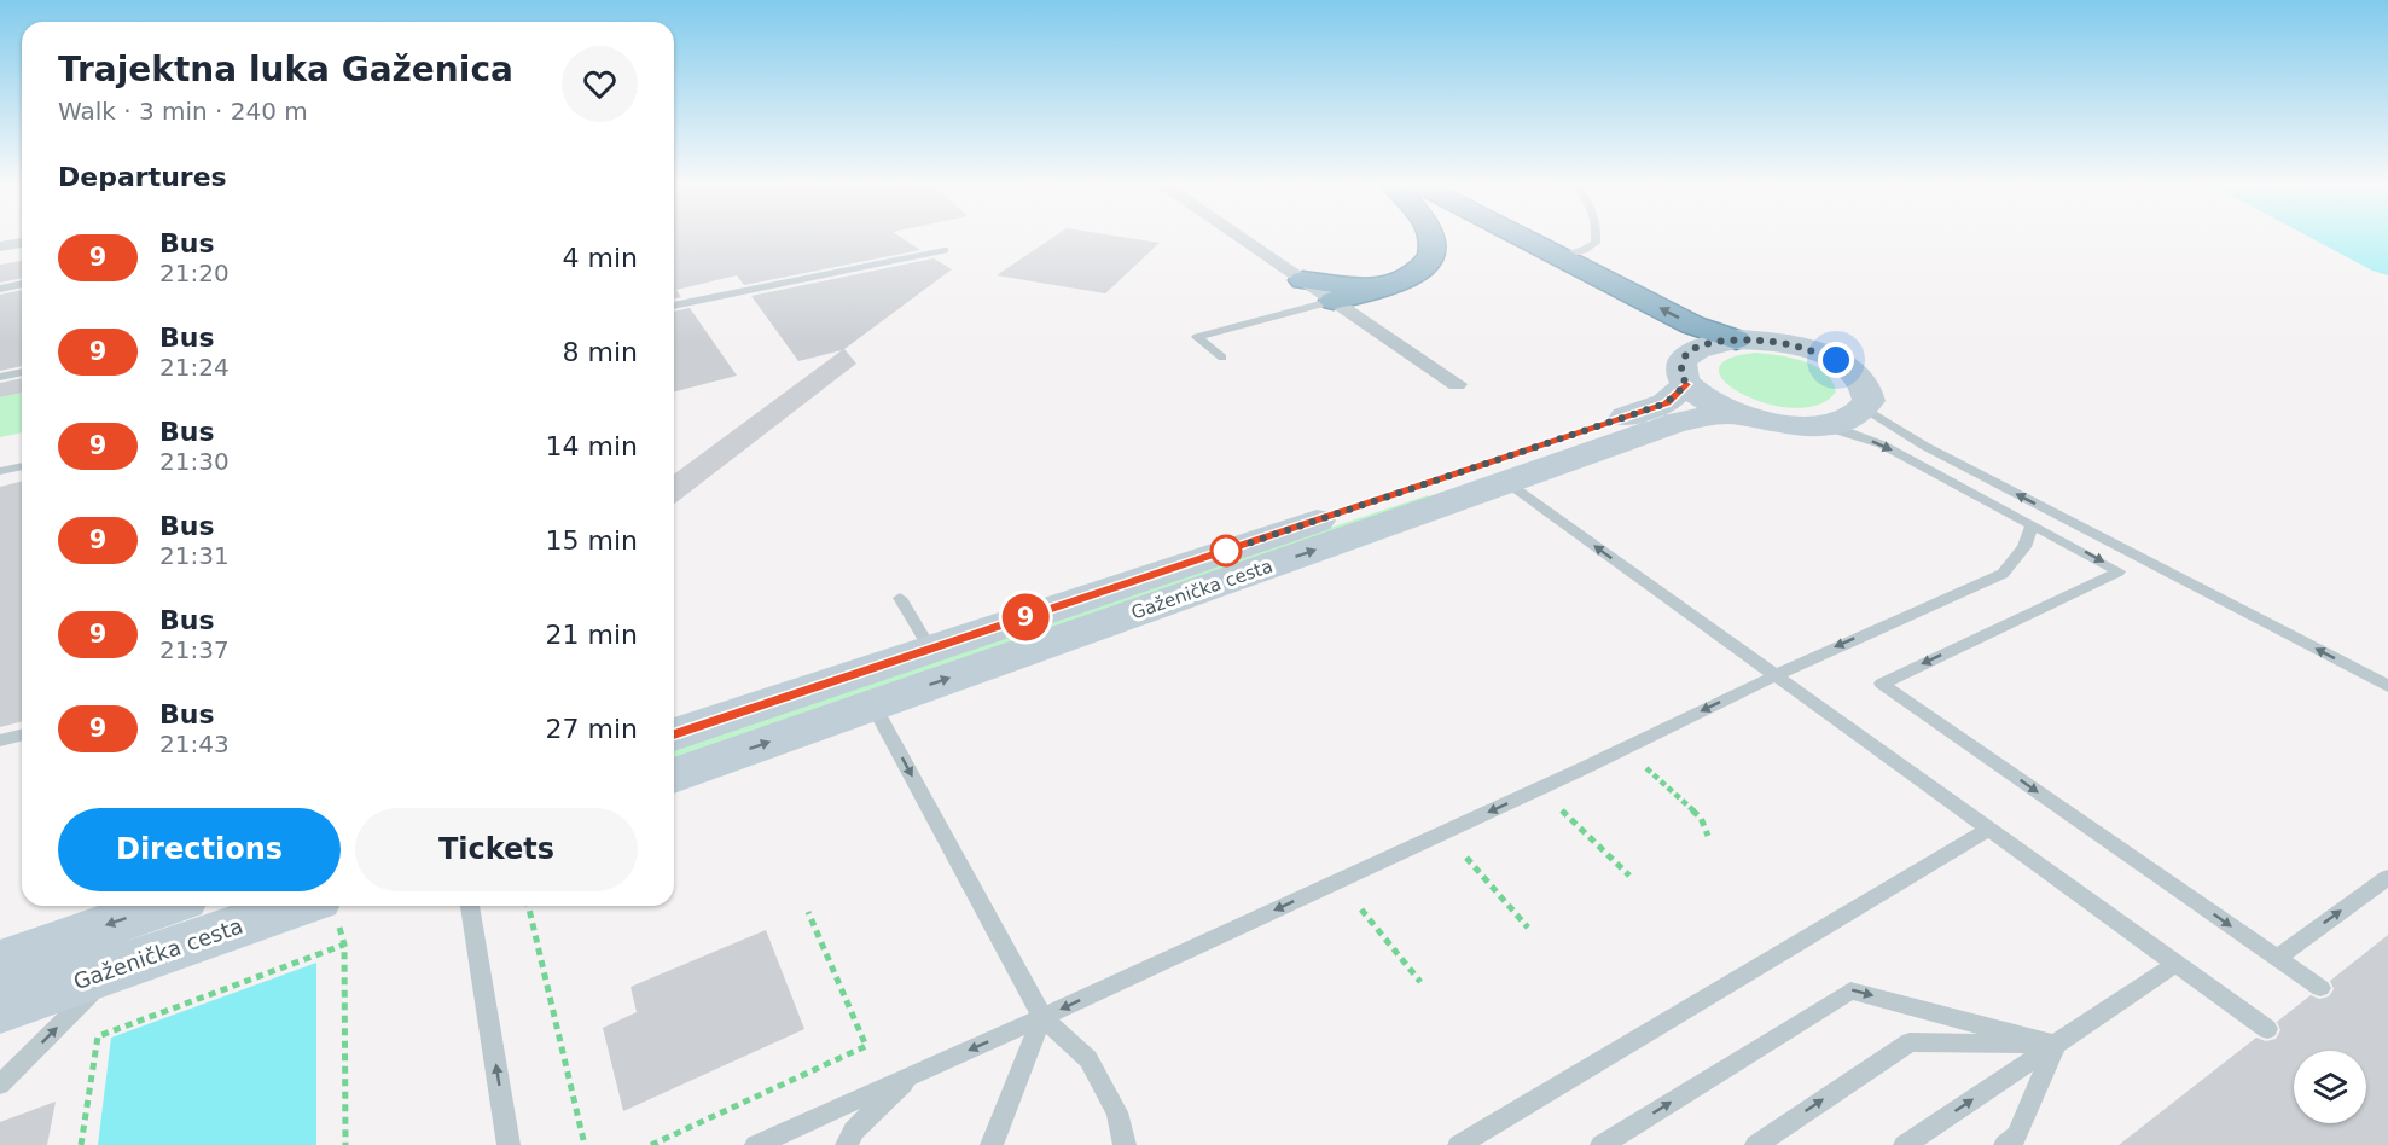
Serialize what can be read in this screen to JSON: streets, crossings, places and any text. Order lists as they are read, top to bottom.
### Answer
{
  "streets": {
    "main road": ["Gaženička cesta"]
  },
  "lines": ["bus line 9"],
  "page": {
    "on_map": "9",
    "heading": [
      ["Trajektna luka Gaženica", "Walk · 3 min · 240 m"],
      "Departures"
    ],
    "list": [
      {
        "mark": "9",
        "name": "Bus",
        "note": "21:20",
        "value": "4 min"
      },
      {
        "mark": "9",
        "name": "Bus",
        "note": "21:24",
        "value": "8 min"
      },
      {
        "mark": "9",
        "name": "Bus",
        "note": "21:30",
        "value": "14 min"
      },
      {
        "mark": "9",
        "name": "Bus",
        "note": "21:31",
        "value": "15 min"
      },
      {
        "mark": "9",
        "name": "Bus",
        "note": "21:37",
        "value": "21 min"
      },
      {
        "mark": "9",
        "name": "Bus",
        "note": "21:43",
        "value": "27 min"
      }
    ],
    "buttons": ["Directions", "Tickets"]
  }
}
